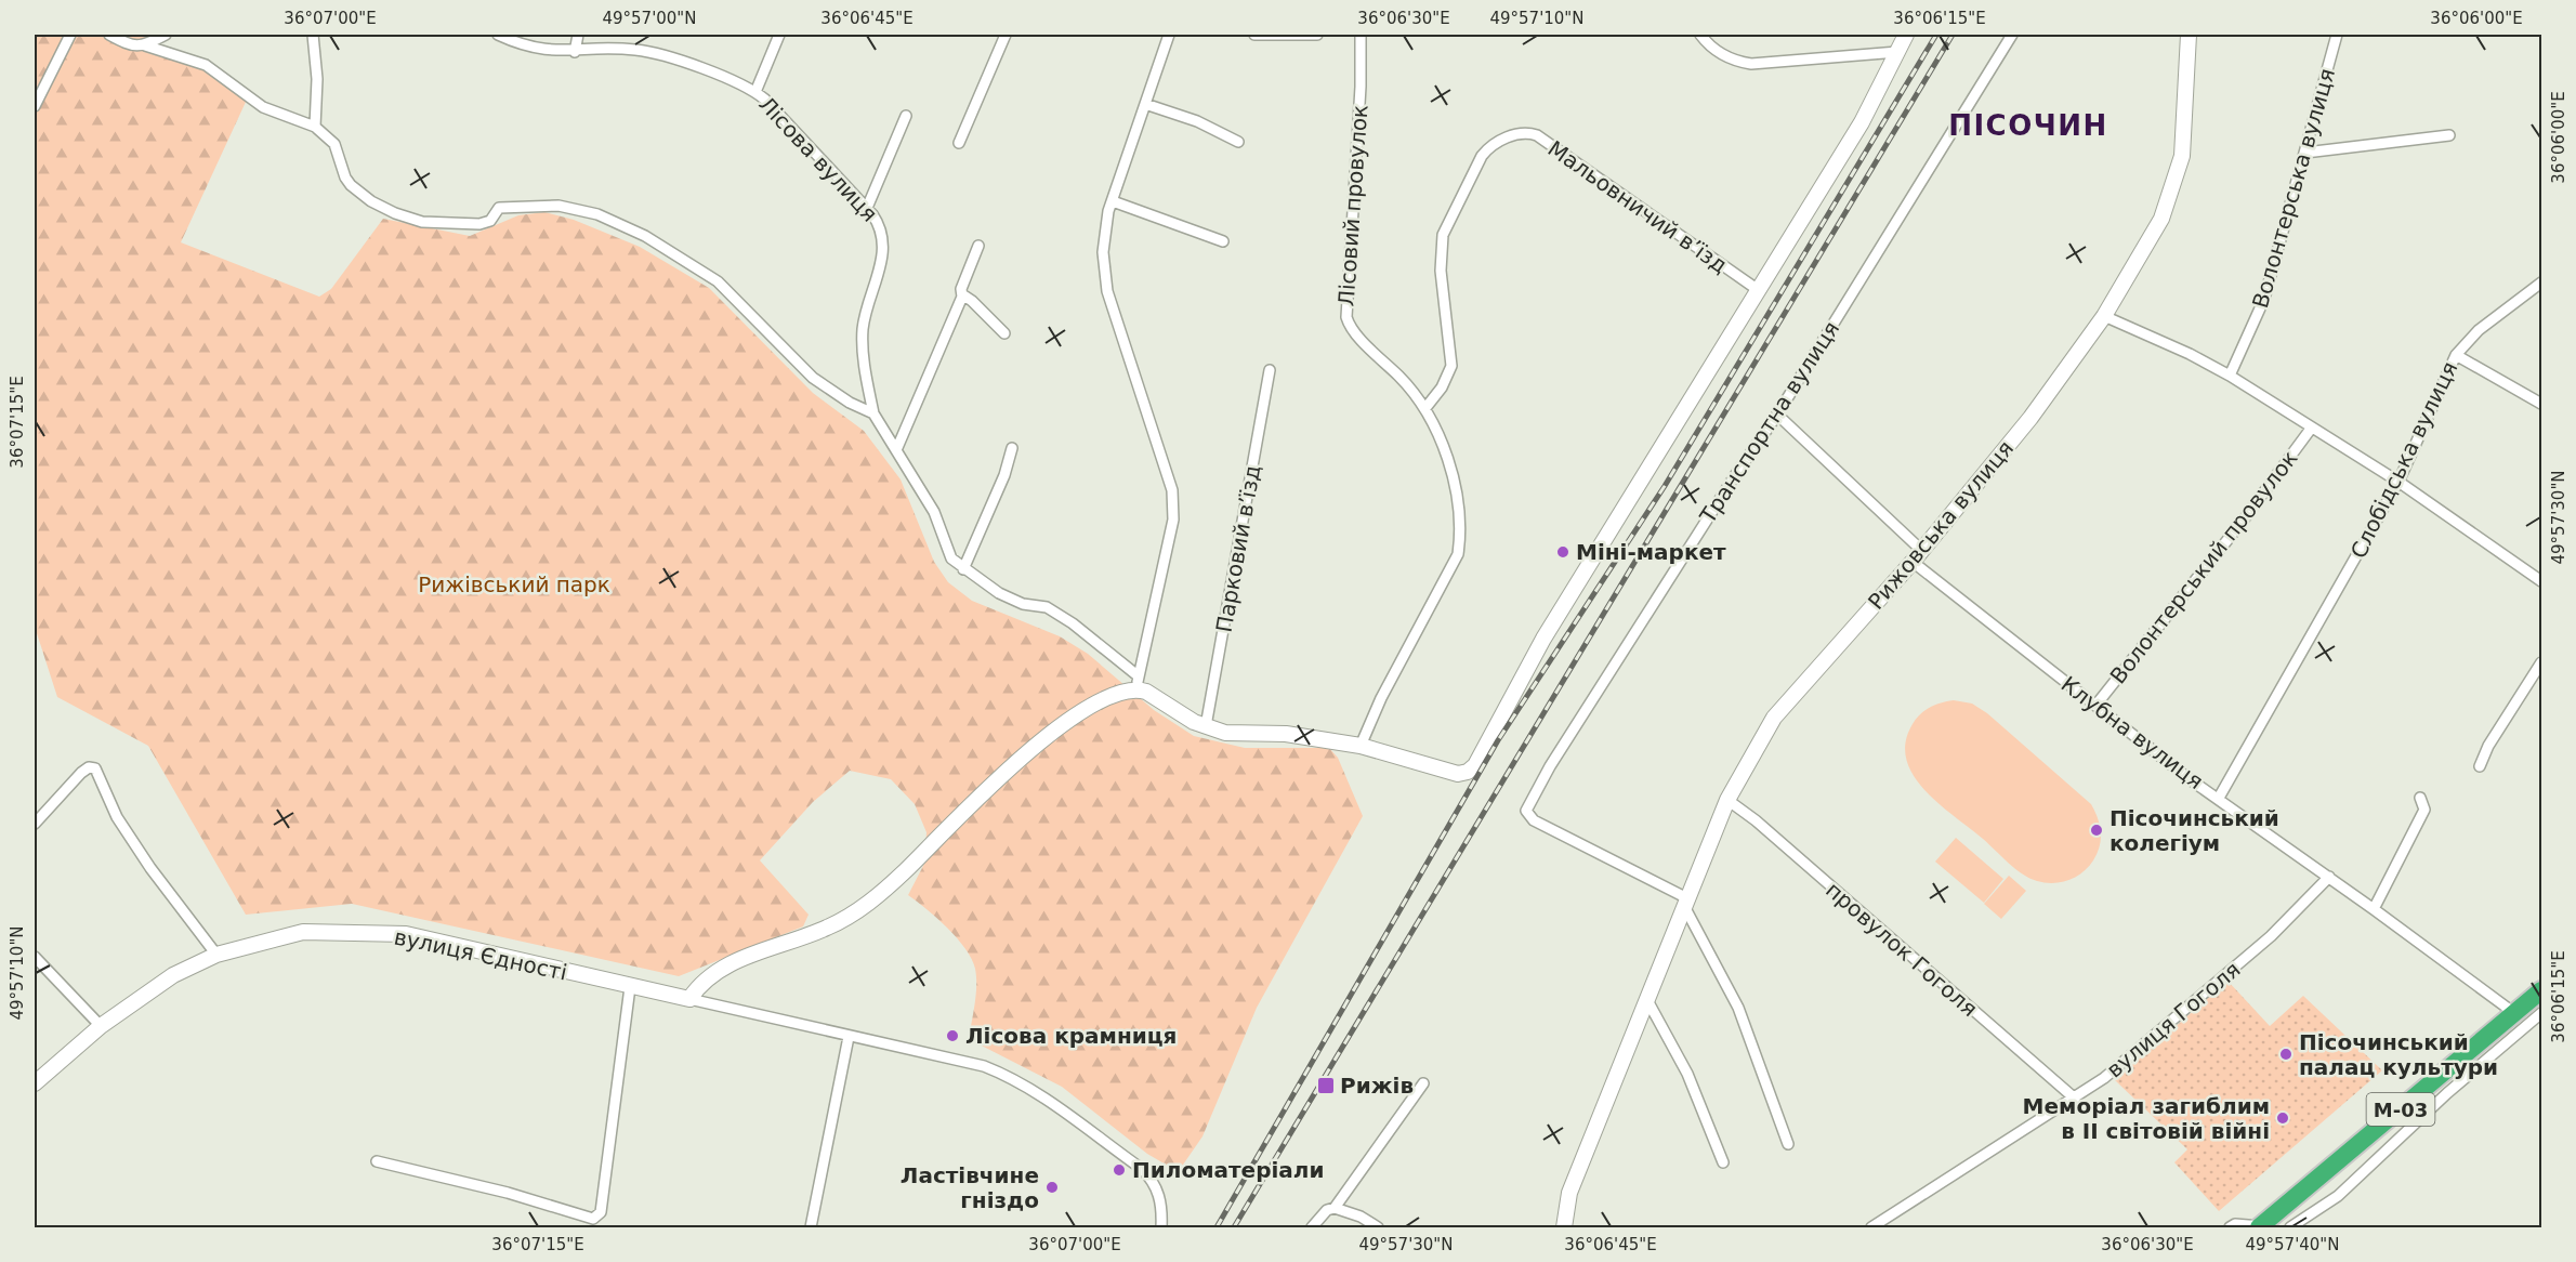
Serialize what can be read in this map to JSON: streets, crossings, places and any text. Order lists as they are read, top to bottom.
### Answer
{
  "streets": {
    "highway": ["М-03"],
    "street": [
      "Лісова вулиця",
      "Волонтерська вулиця",
      "Лісовий провулок",
      "Мальовничий в’їзд",
      "Транспортна вулиця",
      "Слобідська вулиця",
      "Рижовська вулиця",
      "Парковий в’їзд",
      "Волонтерський провулок",
      "Клубна вулиця",
      "провулок Гоголя",
      "вулиця Єдності",
      "вулиця Гоголя"
    ]
  },
  "crossings": [
    ["Лісовий провулок", "Мальовничий в’їзд"],
    ["Транспортна вулиця", "Рижовська вулиця"],
    ["Транспортна вулиця", "Клубна вулиця"],
    ["Слобідська вулиця", "Клубна вулиця"],
    ["Рижовська вулиця", "Клубна вулиця"],
    ["Рижовська вулиця", "провулок Гоголя"],
    ["Волонтерський провулок", "Клубна вулиця"],
    ["Клубна вулиця", "вулиця Гоголя"],
    ["Клубна вулиця", "М-03"],
    ["провулок Гоголя", "вулиця Гоголя"]
  ],
  "districts": ["ПІСОЧИН"],
  "parks": ["Рижівський парк"],
  "places": {
    "other": [
      "Міні-маркет",
      "Пісочинський колегіум",
      "Лісова крамниця",
      "Пісочинський палац культури",
      "Меморіал загиблим в II світовій війні",
      "Пиломатеріали",
      "Ластівчине гніздо"
    ],
    "transit": ["Рижів"]
  },
  "coordinates": [
    "36°07'00\"E",
    "49°57'00\"N",
    "36°06'45\"E",
    "36°06'30\"E",
    "49°57'10\"N",
    "36°06'15\"E",
    "36°06'00\"E",
    "36°07'15\"E",
    "49°57'30\"N",
    "49°57'40\"N"
  ]
}
